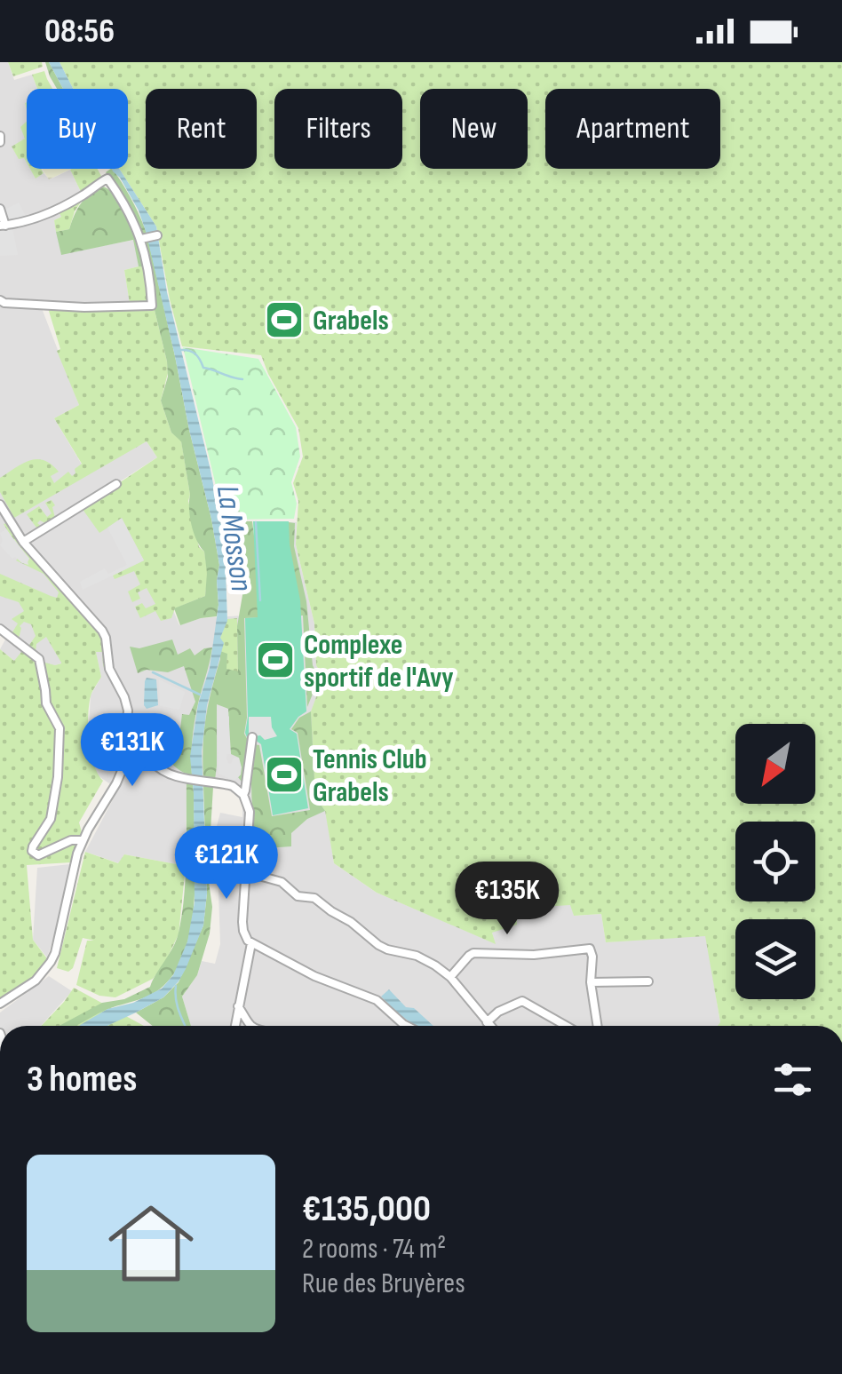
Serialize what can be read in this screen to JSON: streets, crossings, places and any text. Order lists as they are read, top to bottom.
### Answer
{
  "water": ["La Mosson"],
  "places": {
    "sports": ["Grabels", "Complexe sportif de l'Avy", "Tennis Club Grabels"]
  },
  "north": "bottom left",
  "page": {
    "status": "08:56",
    "chip": [
      "Buy",
      "Rent",
      "Filters",
      "New",
      "Apartment"
    ],
    "price": ["€131K", "€121K", "€135K"],
    "heading": "3 homes",
    "list": [
      {
        "name": "€135,000",
        "note": "2 rooms · 74 m² · Rue des Bruyères"
      }
    ]
  }
}
